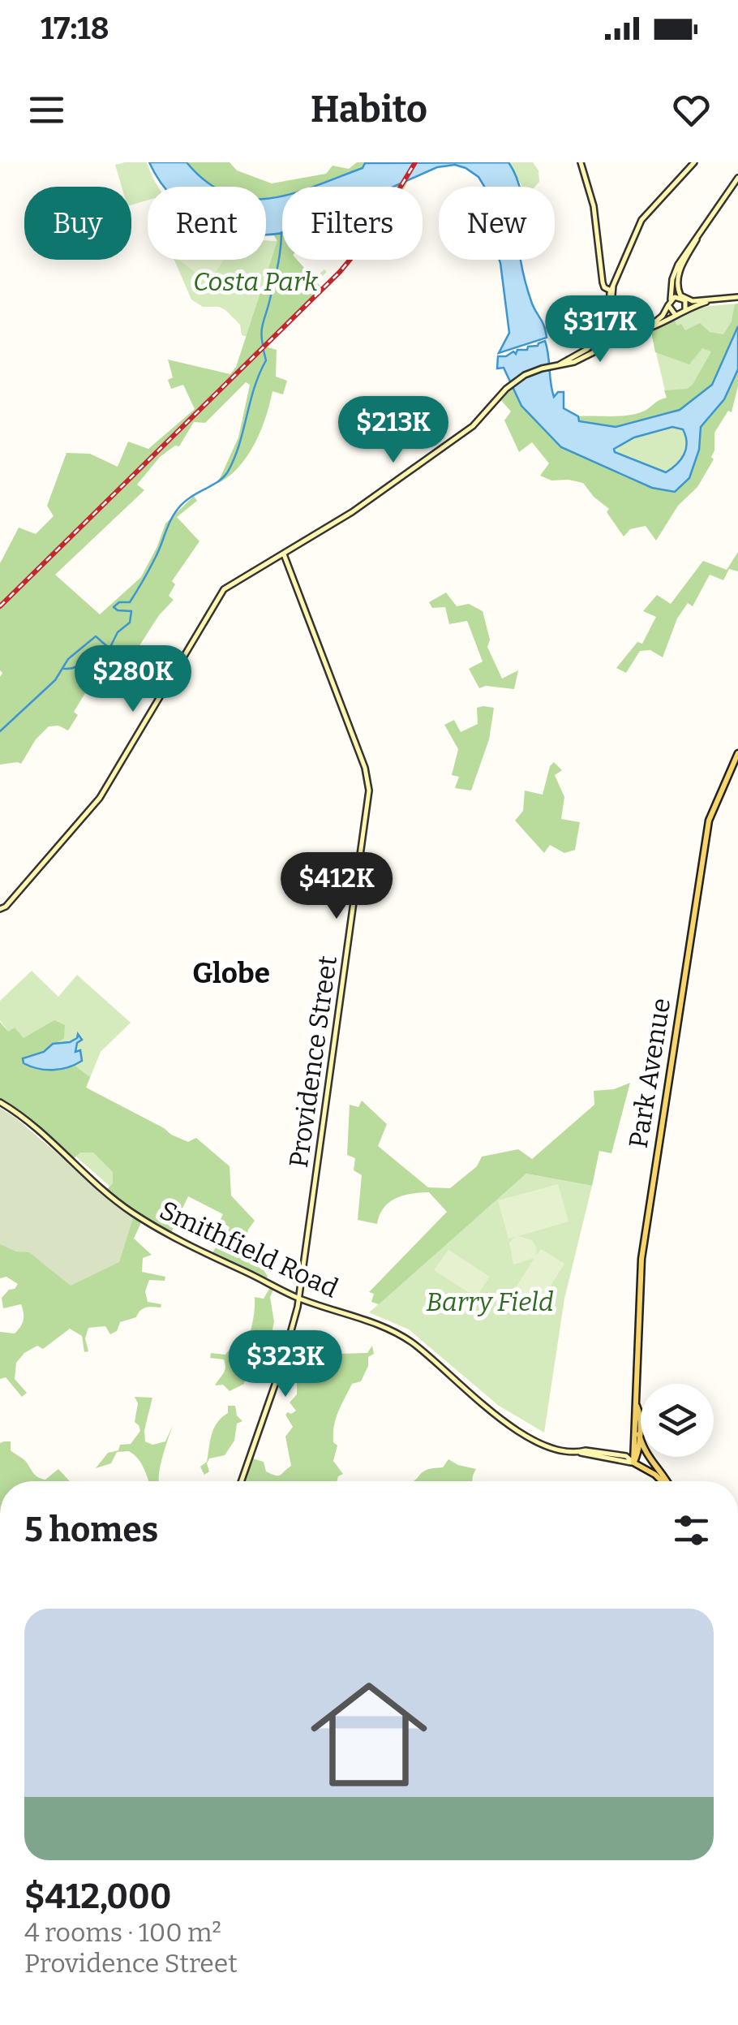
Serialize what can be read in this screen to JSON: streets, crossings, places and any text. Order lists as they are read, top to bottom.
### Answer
{
  "streets": {
    "main road": ["Providence Street", "Park Avenue", "Smithfield Road"]
  },
  "crossings": [
    ["Providence Street", "Smithfield Road"],
    ["Park Avenue", "Smithfield Road"]
  ],
  "districts": ["Globe"],
  "parks": ["Costa Park", "Barry Field"],
  "page": {
    "status": "17:18",
    "header": "Habito",
    "chip": [
      "Buy",
      "Rent",
      "Filters",
      "New"
    ],
    "price": [
      "$317K",
      "$213K",
      "$280K",
      "$412K",
      "$323K"
    ],
    "heading": "5 homes",
    "list": [
      {
        "name": "$412,000",
        "note": "4 rooms · 100 m² · Providence Street"
      }
    ]
  }
}
